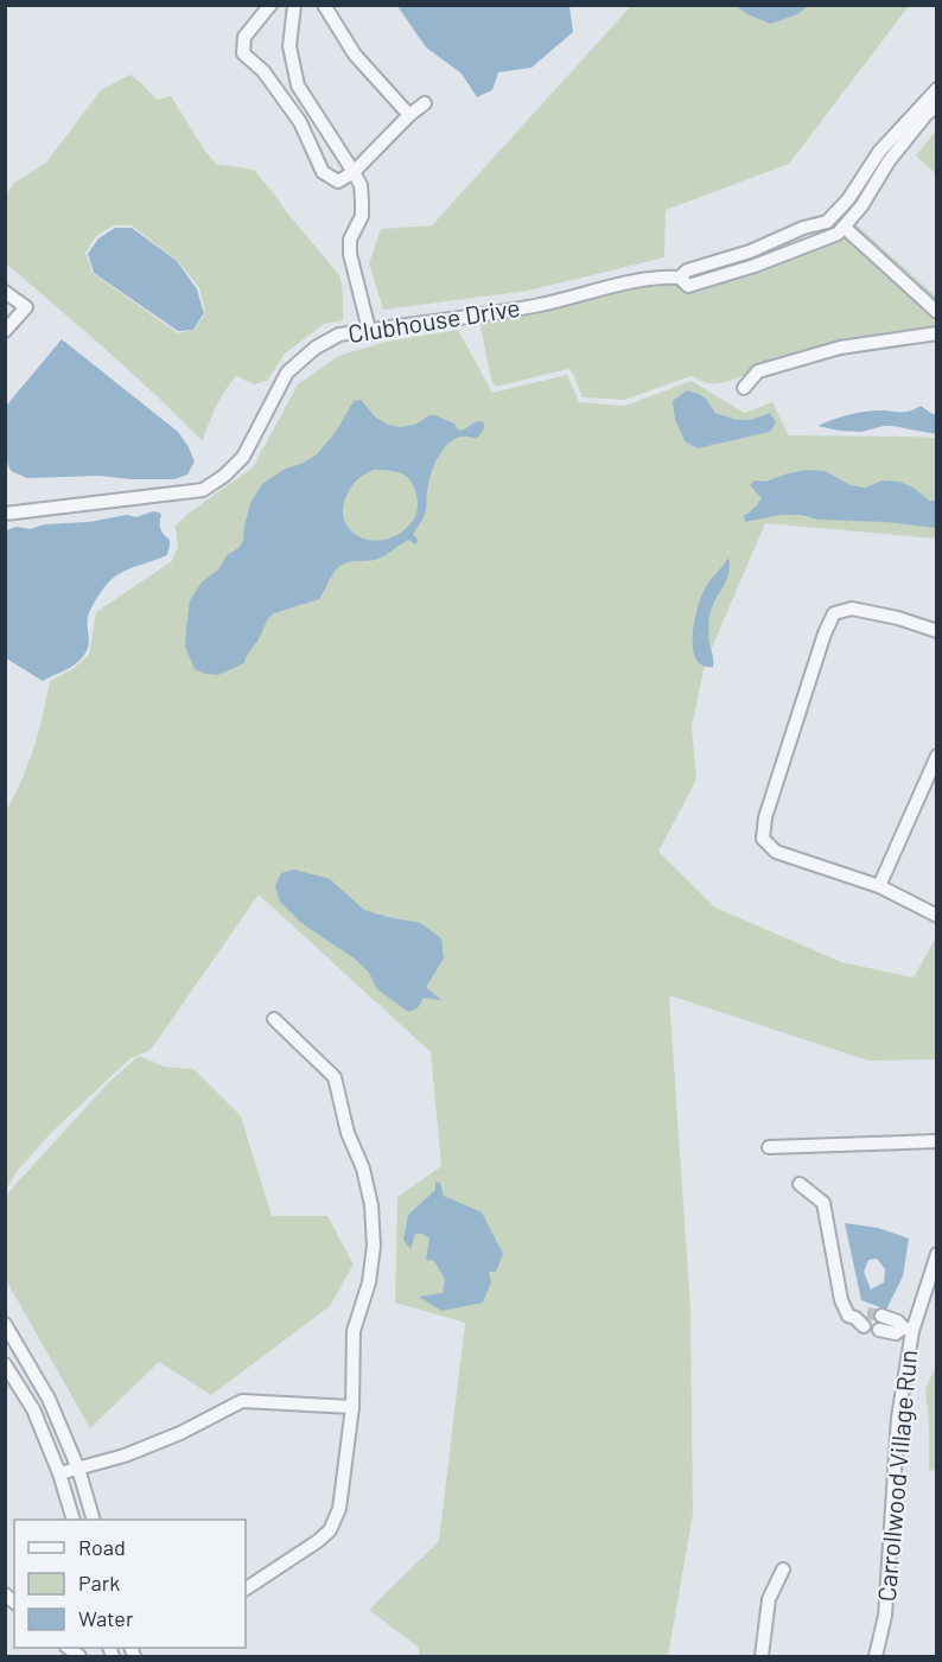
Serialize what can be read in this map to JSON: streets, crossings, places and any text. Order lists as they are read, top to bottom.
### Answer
{
  "streets": {
    "street": ["Clubhouse Drive", "Carrollwood Village Run"]
  },
  "legend": ["Road", "Park", "Water"]
}
